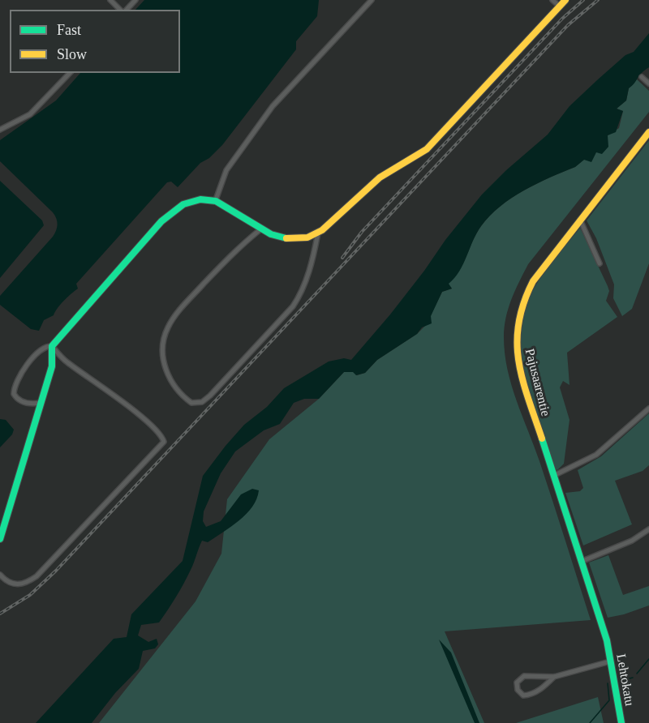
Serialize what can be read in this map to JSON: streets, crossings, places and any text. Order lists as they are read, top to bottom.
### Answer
{
  "streets": {
    "street": ["Pajusaarentie", "Lehtokatu"]
  },
  "crossings": [
    ["Pajusaarentie", "Lehtokatu"]
  ],
  "legend": ["Fast", "Slow"]
}
